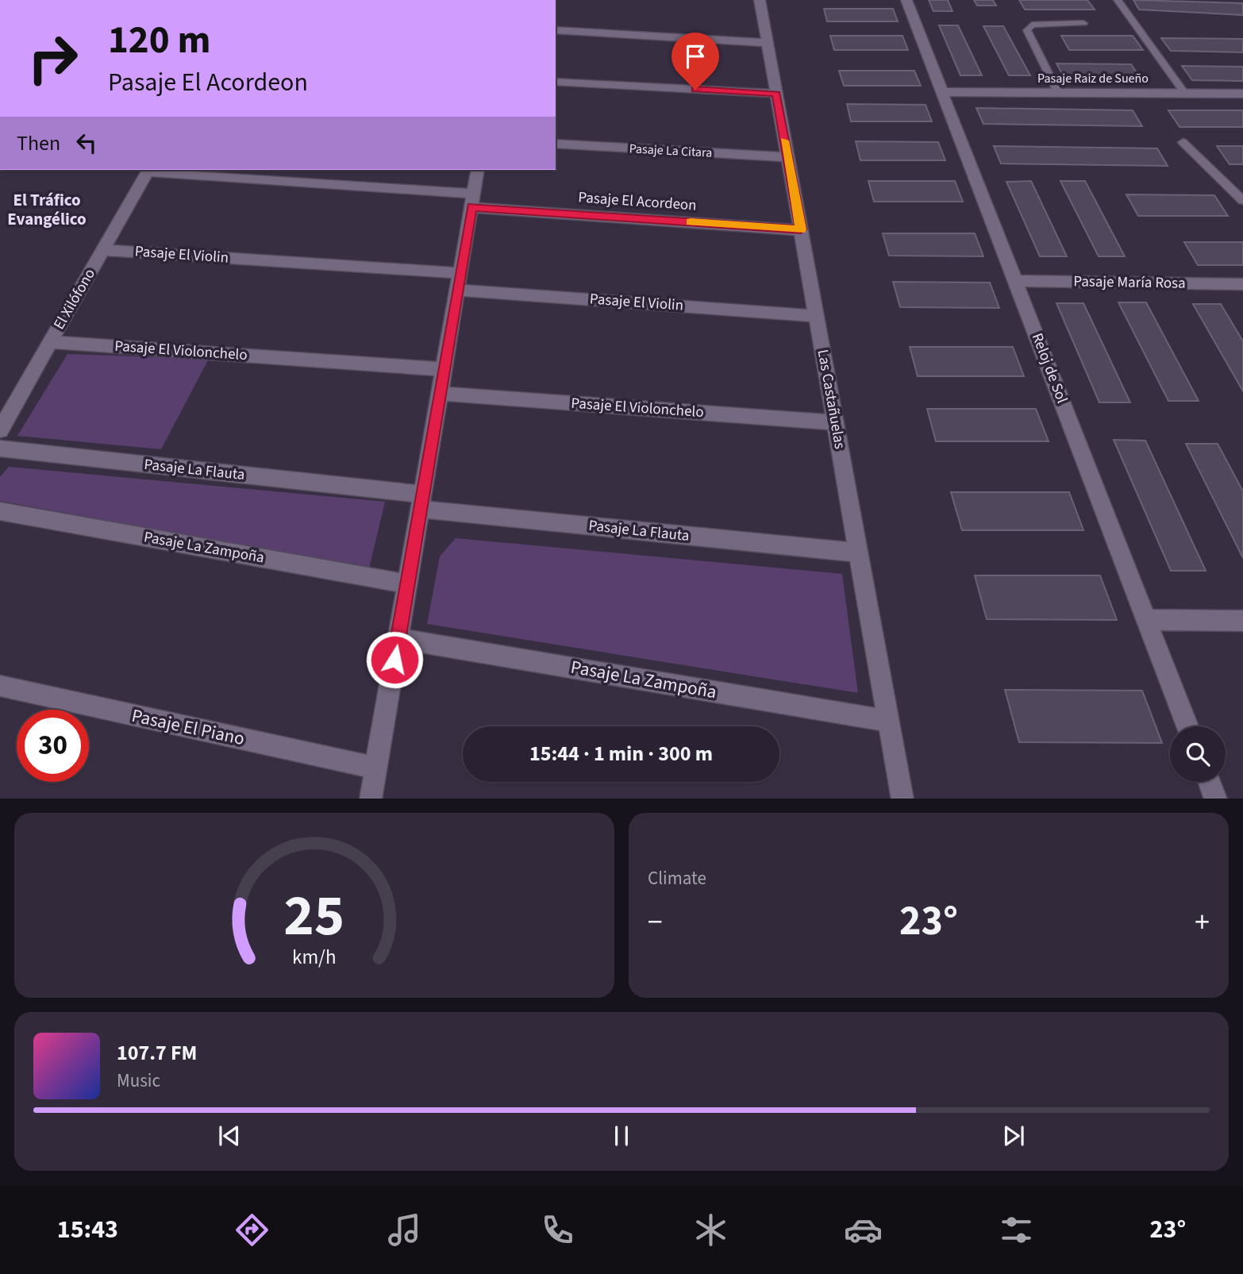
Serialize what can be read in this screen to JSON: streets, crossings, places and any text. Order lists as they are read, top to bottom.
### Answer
{
  "streets": {
    "street": [
      "Pasaje Raiz de Sueño",
      "Pasaje La Citara",
      "Pasaje El Acordeon",
      "Pasaje El Violin",
      "Pasaje María Rosa",
      "El Xilófono",
      "Pasaje El Violonchelo",
      "Reloj de Sol",
      "Las Castañuelas",
      "Pasaje La Flauta",
      "Pasaje La Zampoña",
      "Pasaje El Piano"
    ]
  },
  "crossings": [
    ["Pasaje Raiz de Sueño", "Reloj de Sol"],
    ["Pasaje La Citara", "Las Castañuelas"],
    ["Pasaje El Acordeon", "El Xilófono"],
    ["Pasaje El Acordeon", "Las Castañuelas"],
    ["Pasaje El Violin", "El Xilófono"],
    ["Pasaje El Violin", "Las Castañuelas"],
    ["Pasaje María Rosa", "Reloj de Sol"],
    ["El Xilófono", "Pasaje El Violonchelo"],
    ["Pasaje El Violonchelo", "Las Castañuelas"],
    ["Las Castañuelas", "Pasaje La Flauta"],
    ["Las Castañuelas", "Pasaje La Zampoña"]
  ],
  "districts": ["El Tráfico Evangélico"],
  "page": {
    "turn": ["120 m", "Pasaje El Acordeon"],
    "then": "Then",
    "limit": "30",
    "trip": "15:44 · 1 min · 300 m",
    "tile": "Climate",
    "heat": ["−", "23°", "+"],
    "song": ["107.7 FM", "Music"],
    "tabs": ["15:43", "23°"],
    "gauge": ["25", "km/h"]
  }
}
